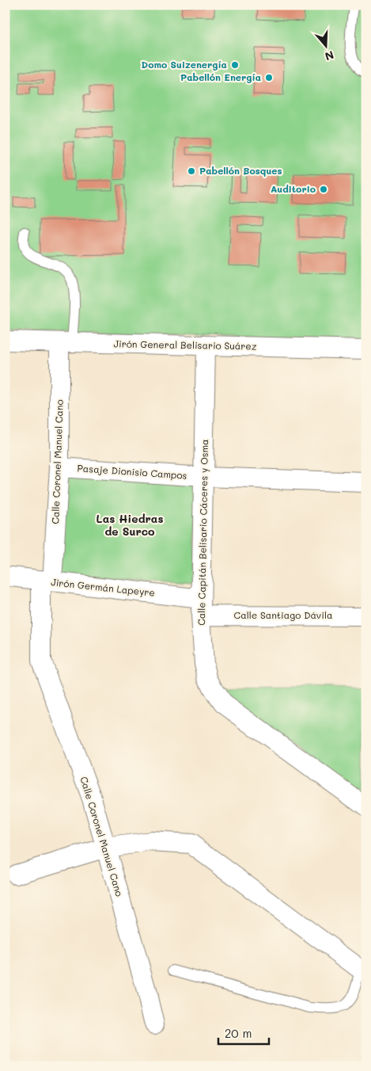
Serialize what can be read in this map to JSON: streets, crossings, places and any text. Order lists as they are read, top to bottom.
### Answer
{
  "streets": {
    "street": [
      "Jirón General Belisario Suárez",
      "Calle Coronel Manuel Cano",
      "Pasaje Dionisio Campos",
      "Calle Capitán Belisario Cáceres y Osma",
      "Jirón Germán Lapeyre",
      "Calle Santiago Dávila"
    ]
  },
  "crossings": [
    ["Jirón General Belisario Suárez", "Calle Coronel Manuel Cano"],
    ["Jirón General Belisario Suárez", "Calle Capitán Belisario Cáceres y Osma"],
    ["Calle Coronel Manuel Cano", "Pasaje Dionisio Campos"],
    ["Calle Coronel Manuel Cano", "Jirón Germán Lapeyre"],
    ["Pasaje Dionisio Campos", "Calle Capitán Belisario Cáceres y Osma"],
    ["Calle Capitán Belisario Cáceres y Osma", "Jirón Germán Lapeyre"],
    ["Calle Capitán Belisario Cáceres y Osma", "Calle Santiago Dávila"],
    ["Jirón Germán Lapeyre", "Calle Santiago Dávila"]
  ],
  "districts": ["Las Hiedras de Surco"],
  "places": [
    "Domo Suizenergía",
    "Pabellón Energía",
    "Pabellón Bosques",
    "Auditorio"
  ],
  "scale_bar": "20 m",
  "north": "bottom"
}
